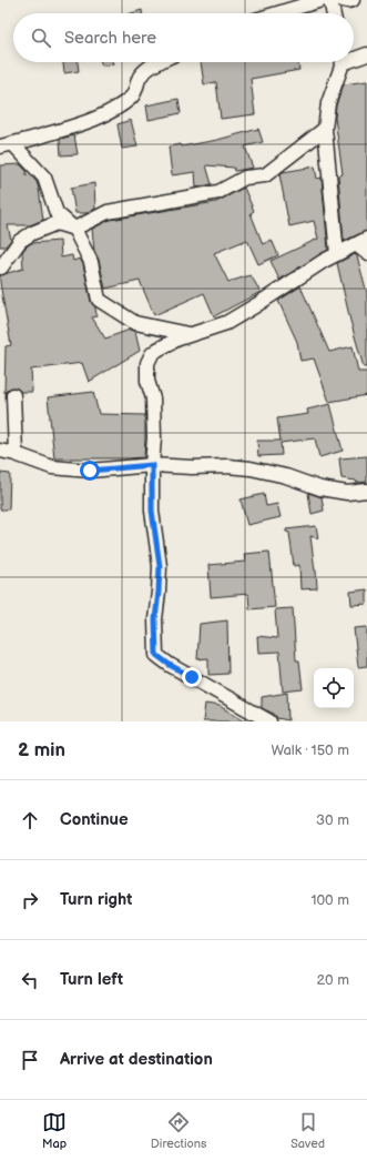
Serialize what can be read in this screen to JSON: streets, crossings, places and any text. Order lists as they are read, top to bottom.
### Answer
{
  "page": {
    "search": "Search here",
    "heading": ["2 min", "Walk · 150 m"],
    "list": [
      ["Continue", "30 m"],
      ["Turn right", "100 m"],
      ["Turn left", "20 m"],
      "Arrive at destination"
    ],
    "nav": ["Map", "Directions", "Saved"]
  }
}
